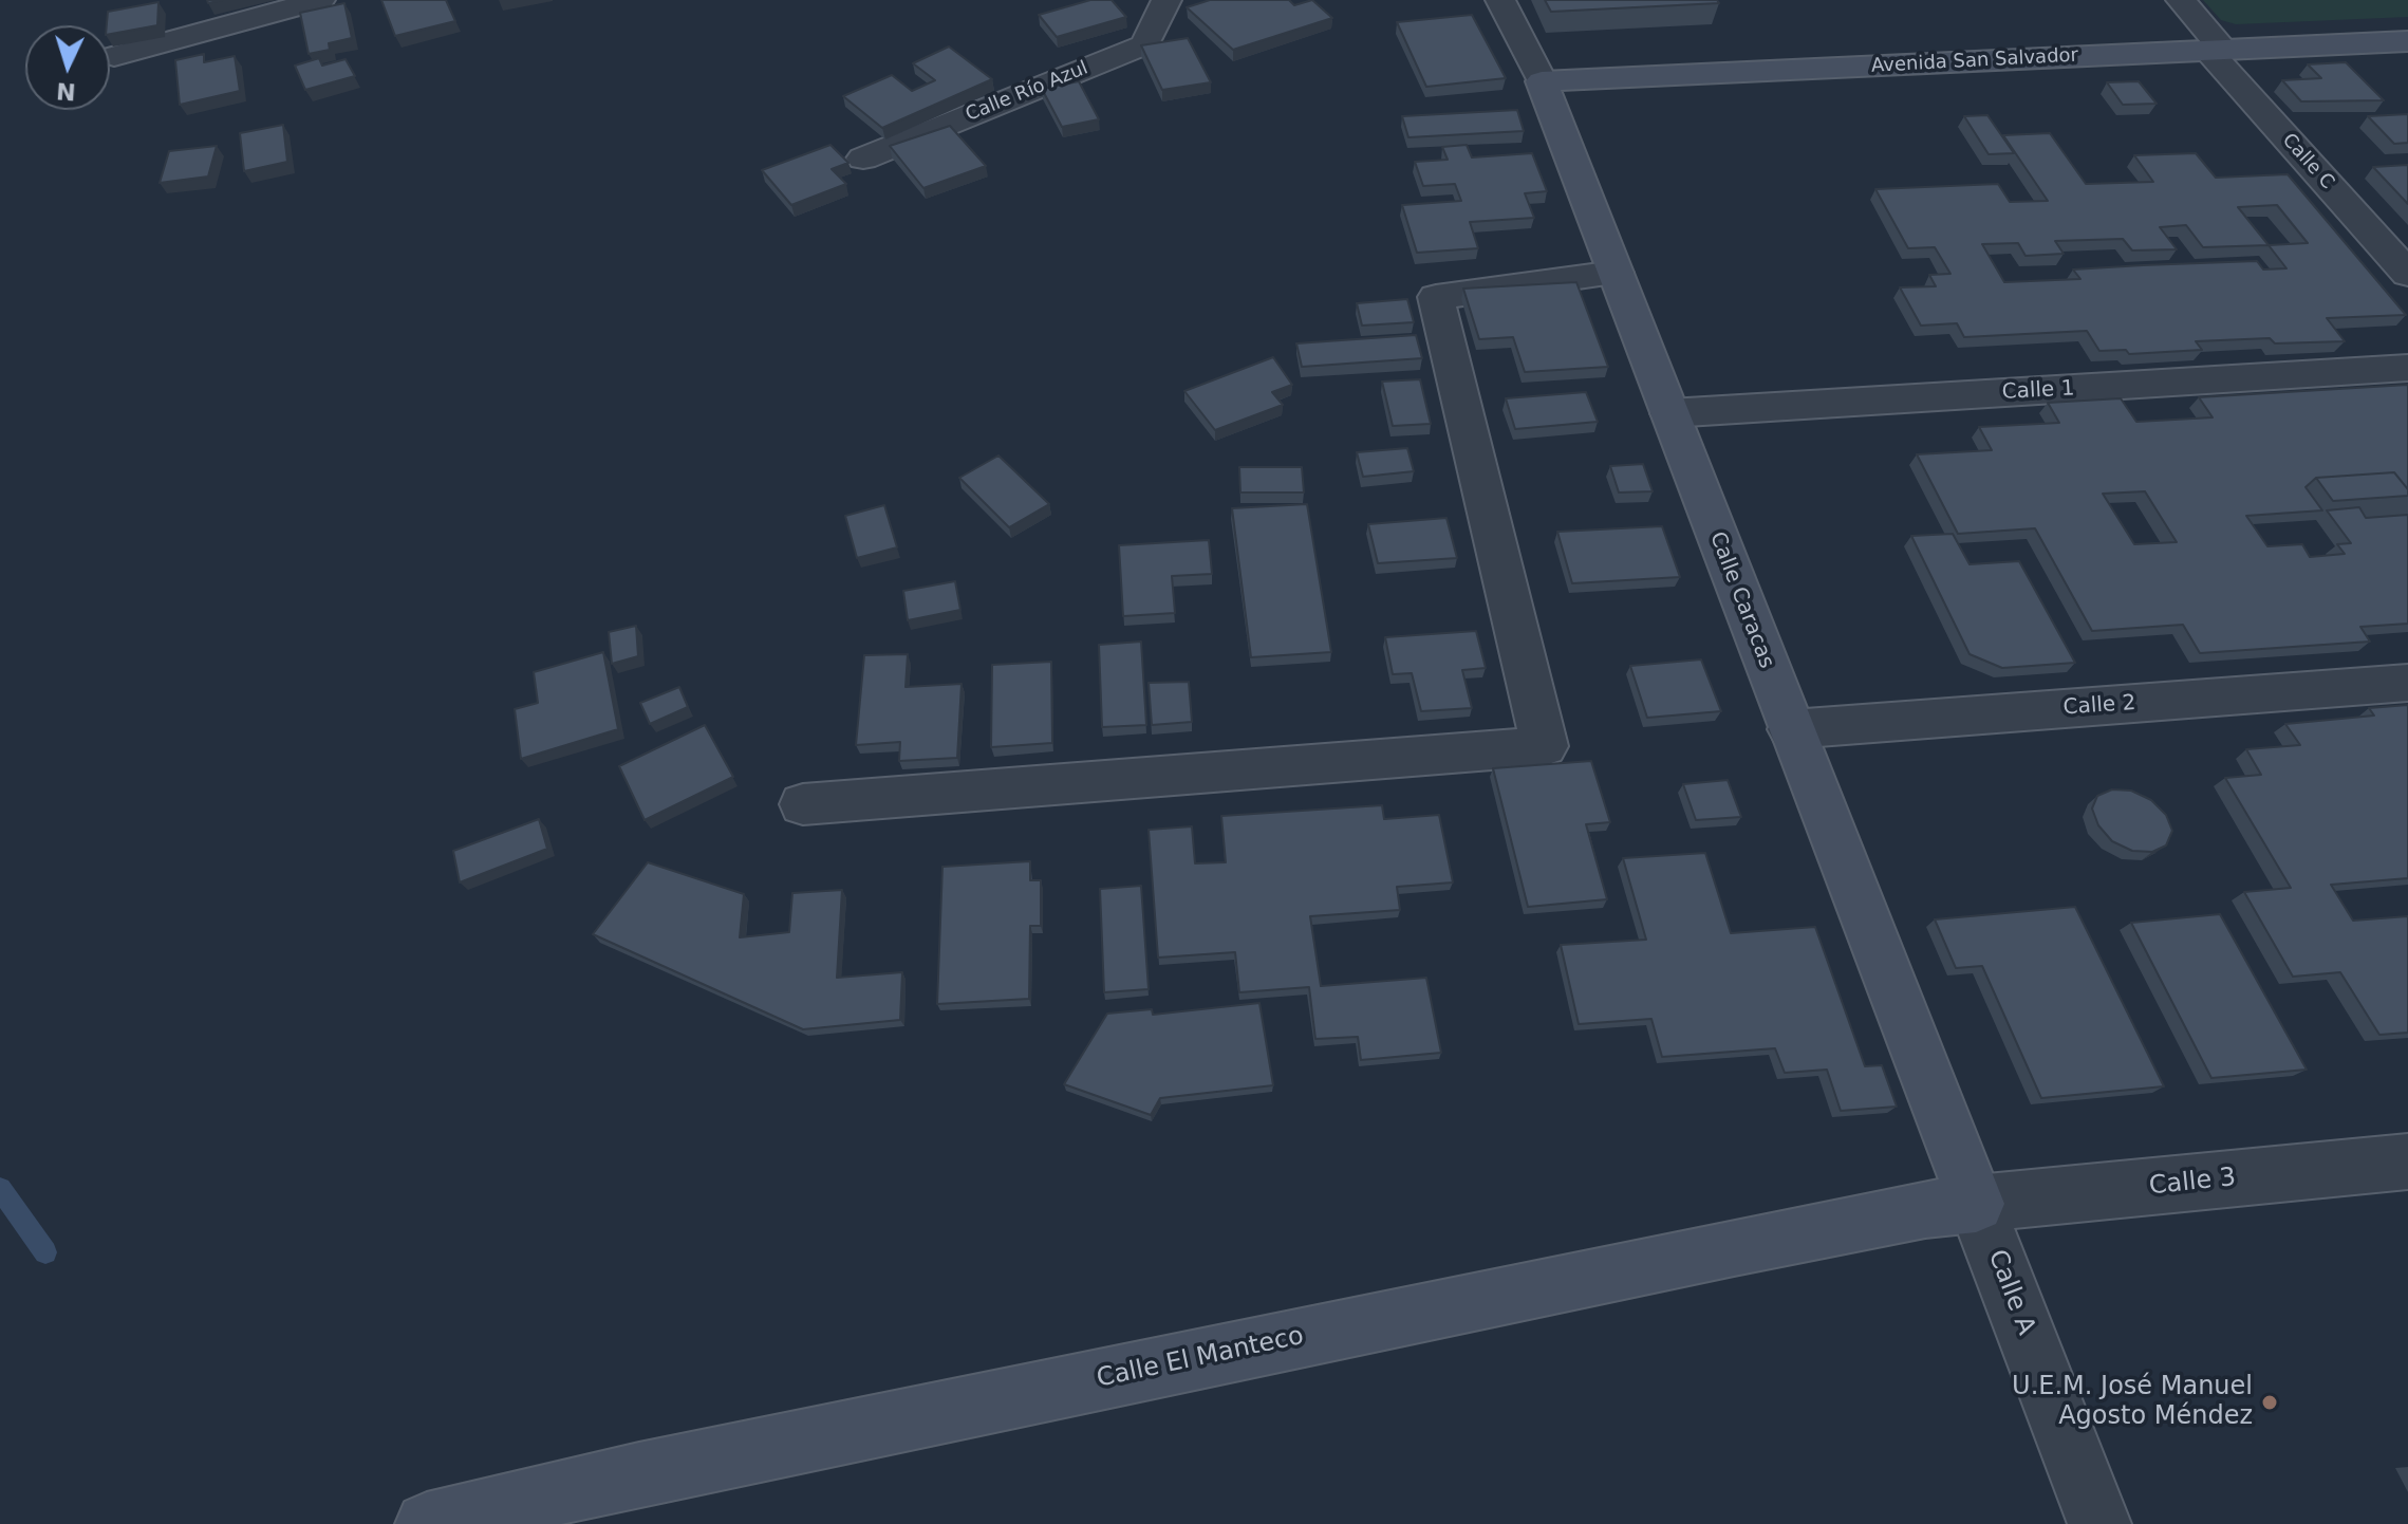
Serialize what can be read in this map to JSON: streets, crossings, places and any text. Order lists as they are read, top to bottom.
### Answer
{
  "streets": {
    "street": [
      "Avenida San Salvador",
      "Calle Río Azul",
      "Calle C",
      "Calle 1",
      "Calle Caracas",
      "Calle 2",
      "Calle 3",
      "Calle A",
      "Calle El Manteco"
    ]
  },
  "crossings": [
    ["Avenida San Salvador", "Calle C"],
    ["Avenida San Salvador", "Calle Caracas"],
    ["Calle 1", "Calle Caracas"],
    ["Calle Caracas", "Calle 2"],
    ["Calle Caracas", "Calle 3"],
    ["Calle Caracas", "Calle A"],
    ["Calle Caracas", "Calle El Manteco"],
    ["Calle 3", "Calle A"],
    ["Calle 3", "Calle El Manteco"],
    ["Calle A", "Calle El Manteco"]
  ],
  "places": ["U.E.M. José Manuel Agosto Méndez"],
  "north": "bottom"
}
